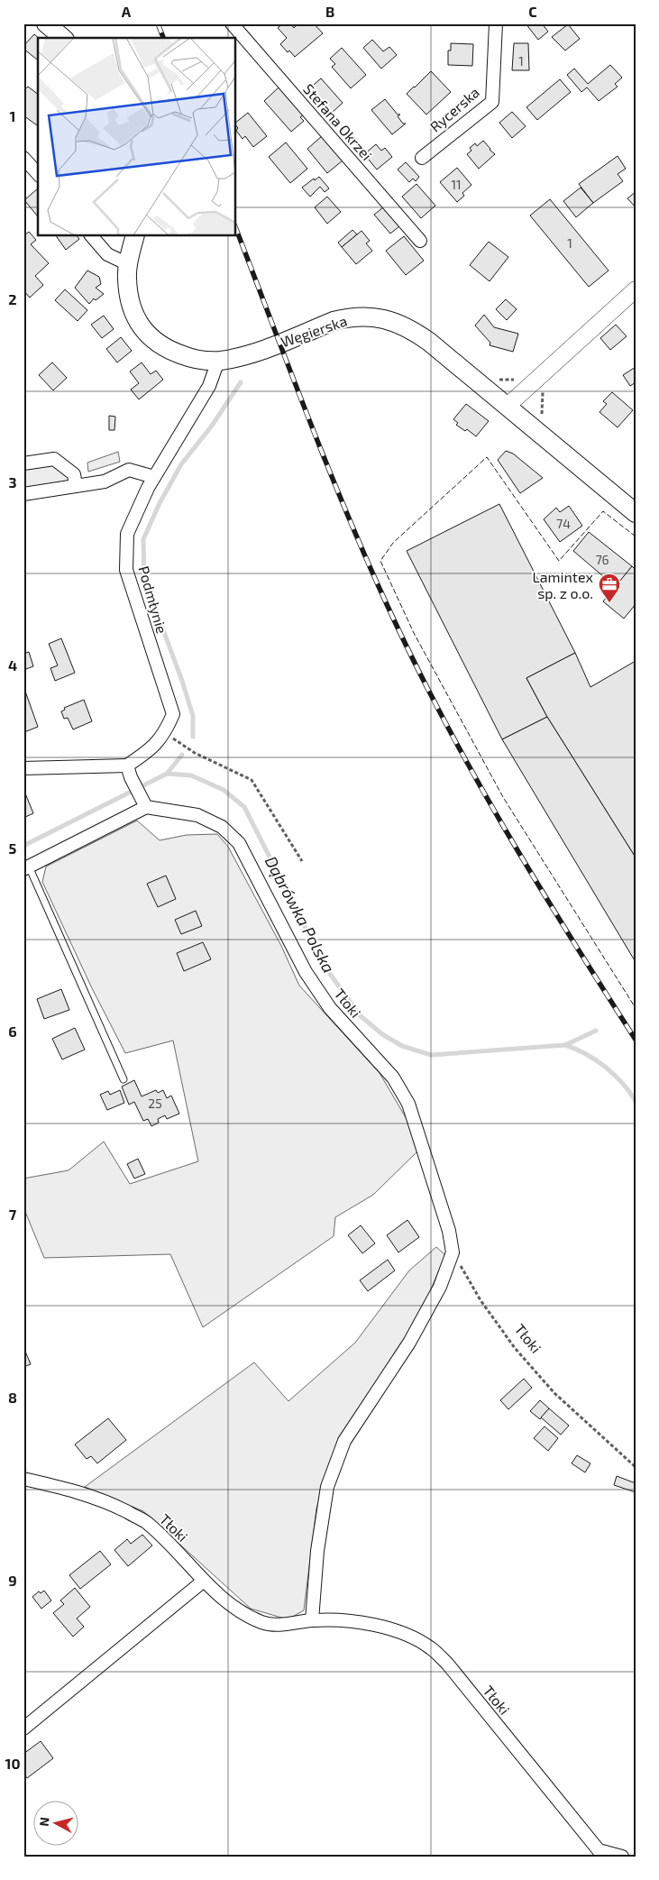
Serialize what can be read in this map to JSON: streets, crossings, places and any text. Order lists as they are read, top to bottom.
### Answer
{
  "streets": {
    "main road": ["Węgierska"],
    "street": [
      "Rycerska",
      "Stefana Okrzei",
      "Podmłynie",
      "Tłoki"
    ]
  },
  "crossings": [
    ["Węgierska", "Podmłynie"]
  ],
  "water": ["Dąbrówka Polska"],
  "places": {
    "office": ["Lamintex sp. z o.o."]
  },
  "house_numbers": [
    "1",
    "11",
    "1",
    "74",
    "76",
    "25"
  ],
  "north": "left",
  "grid": {
    "columns": ["A", "B", "C"],
    "rows": [
      "1",
      "2",
      "3",
      "4",
      "5",
      "6",
      "7",
      "8",
      "9",
      "10"
    ]
  }
}
